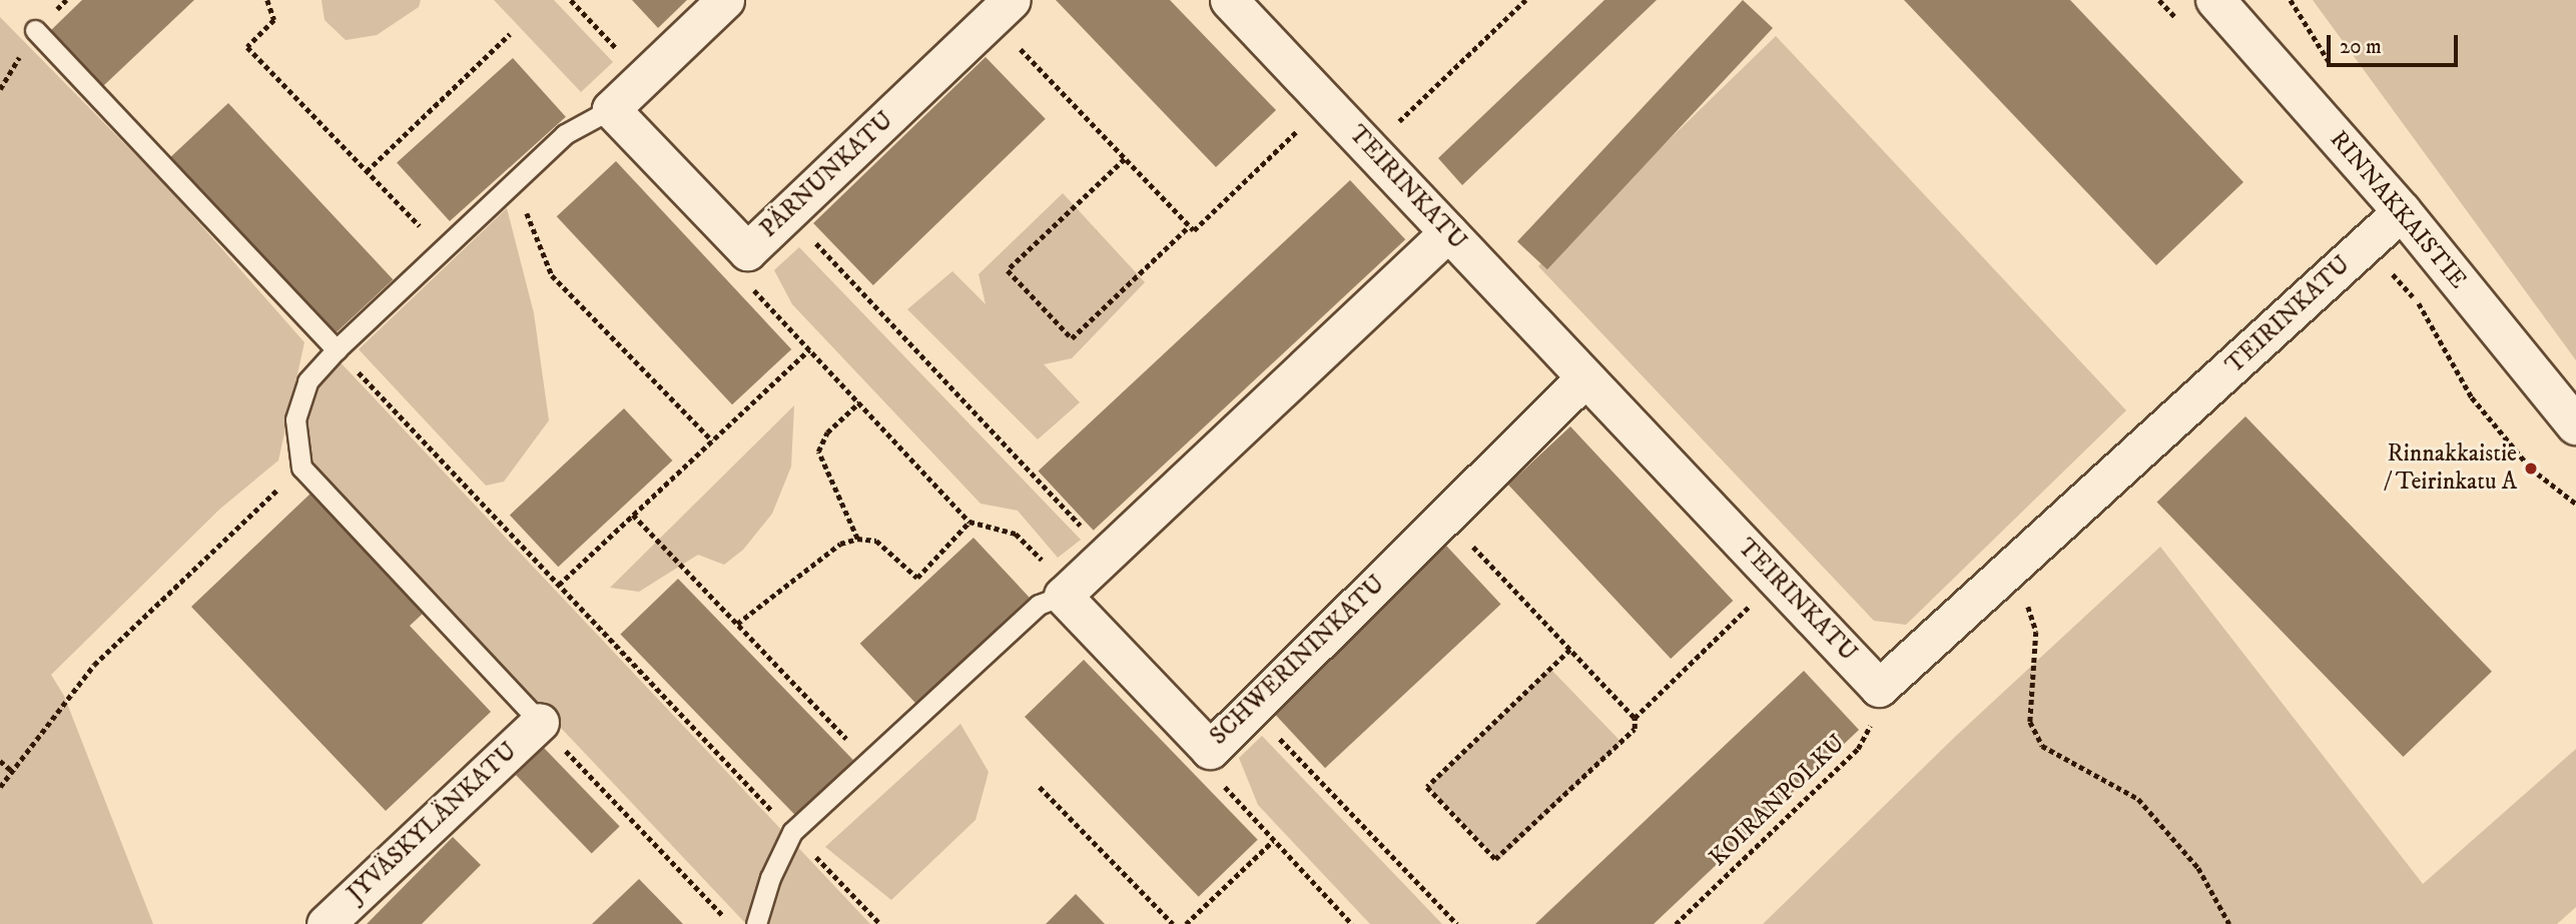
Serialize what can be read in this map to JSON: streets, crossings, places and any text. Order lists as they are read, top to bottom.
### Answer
{
  "streets": {
    "street": [
      "PÄRNUNKATU",
      "TEIRINKATU",
      "RINNAKKAISTIE",
      "SCHWERININKATU",
      "JYVÄSKYLÄNKATU"
    ],
    "path": ["KOIRANPOLKU"]
  },
  "crossings": [
    ["TEIRINKATU", "RINNAKKAISTIE"],
    ["TEIRINKATU", "SCHWERININKATU"],
    ["TEIRINKATU", "KOIRANPOLKU"]
  ],
  "places": ["Rinnakkaistie / Teirinkatu A"],
  "scale_bar": "20 m"
}
